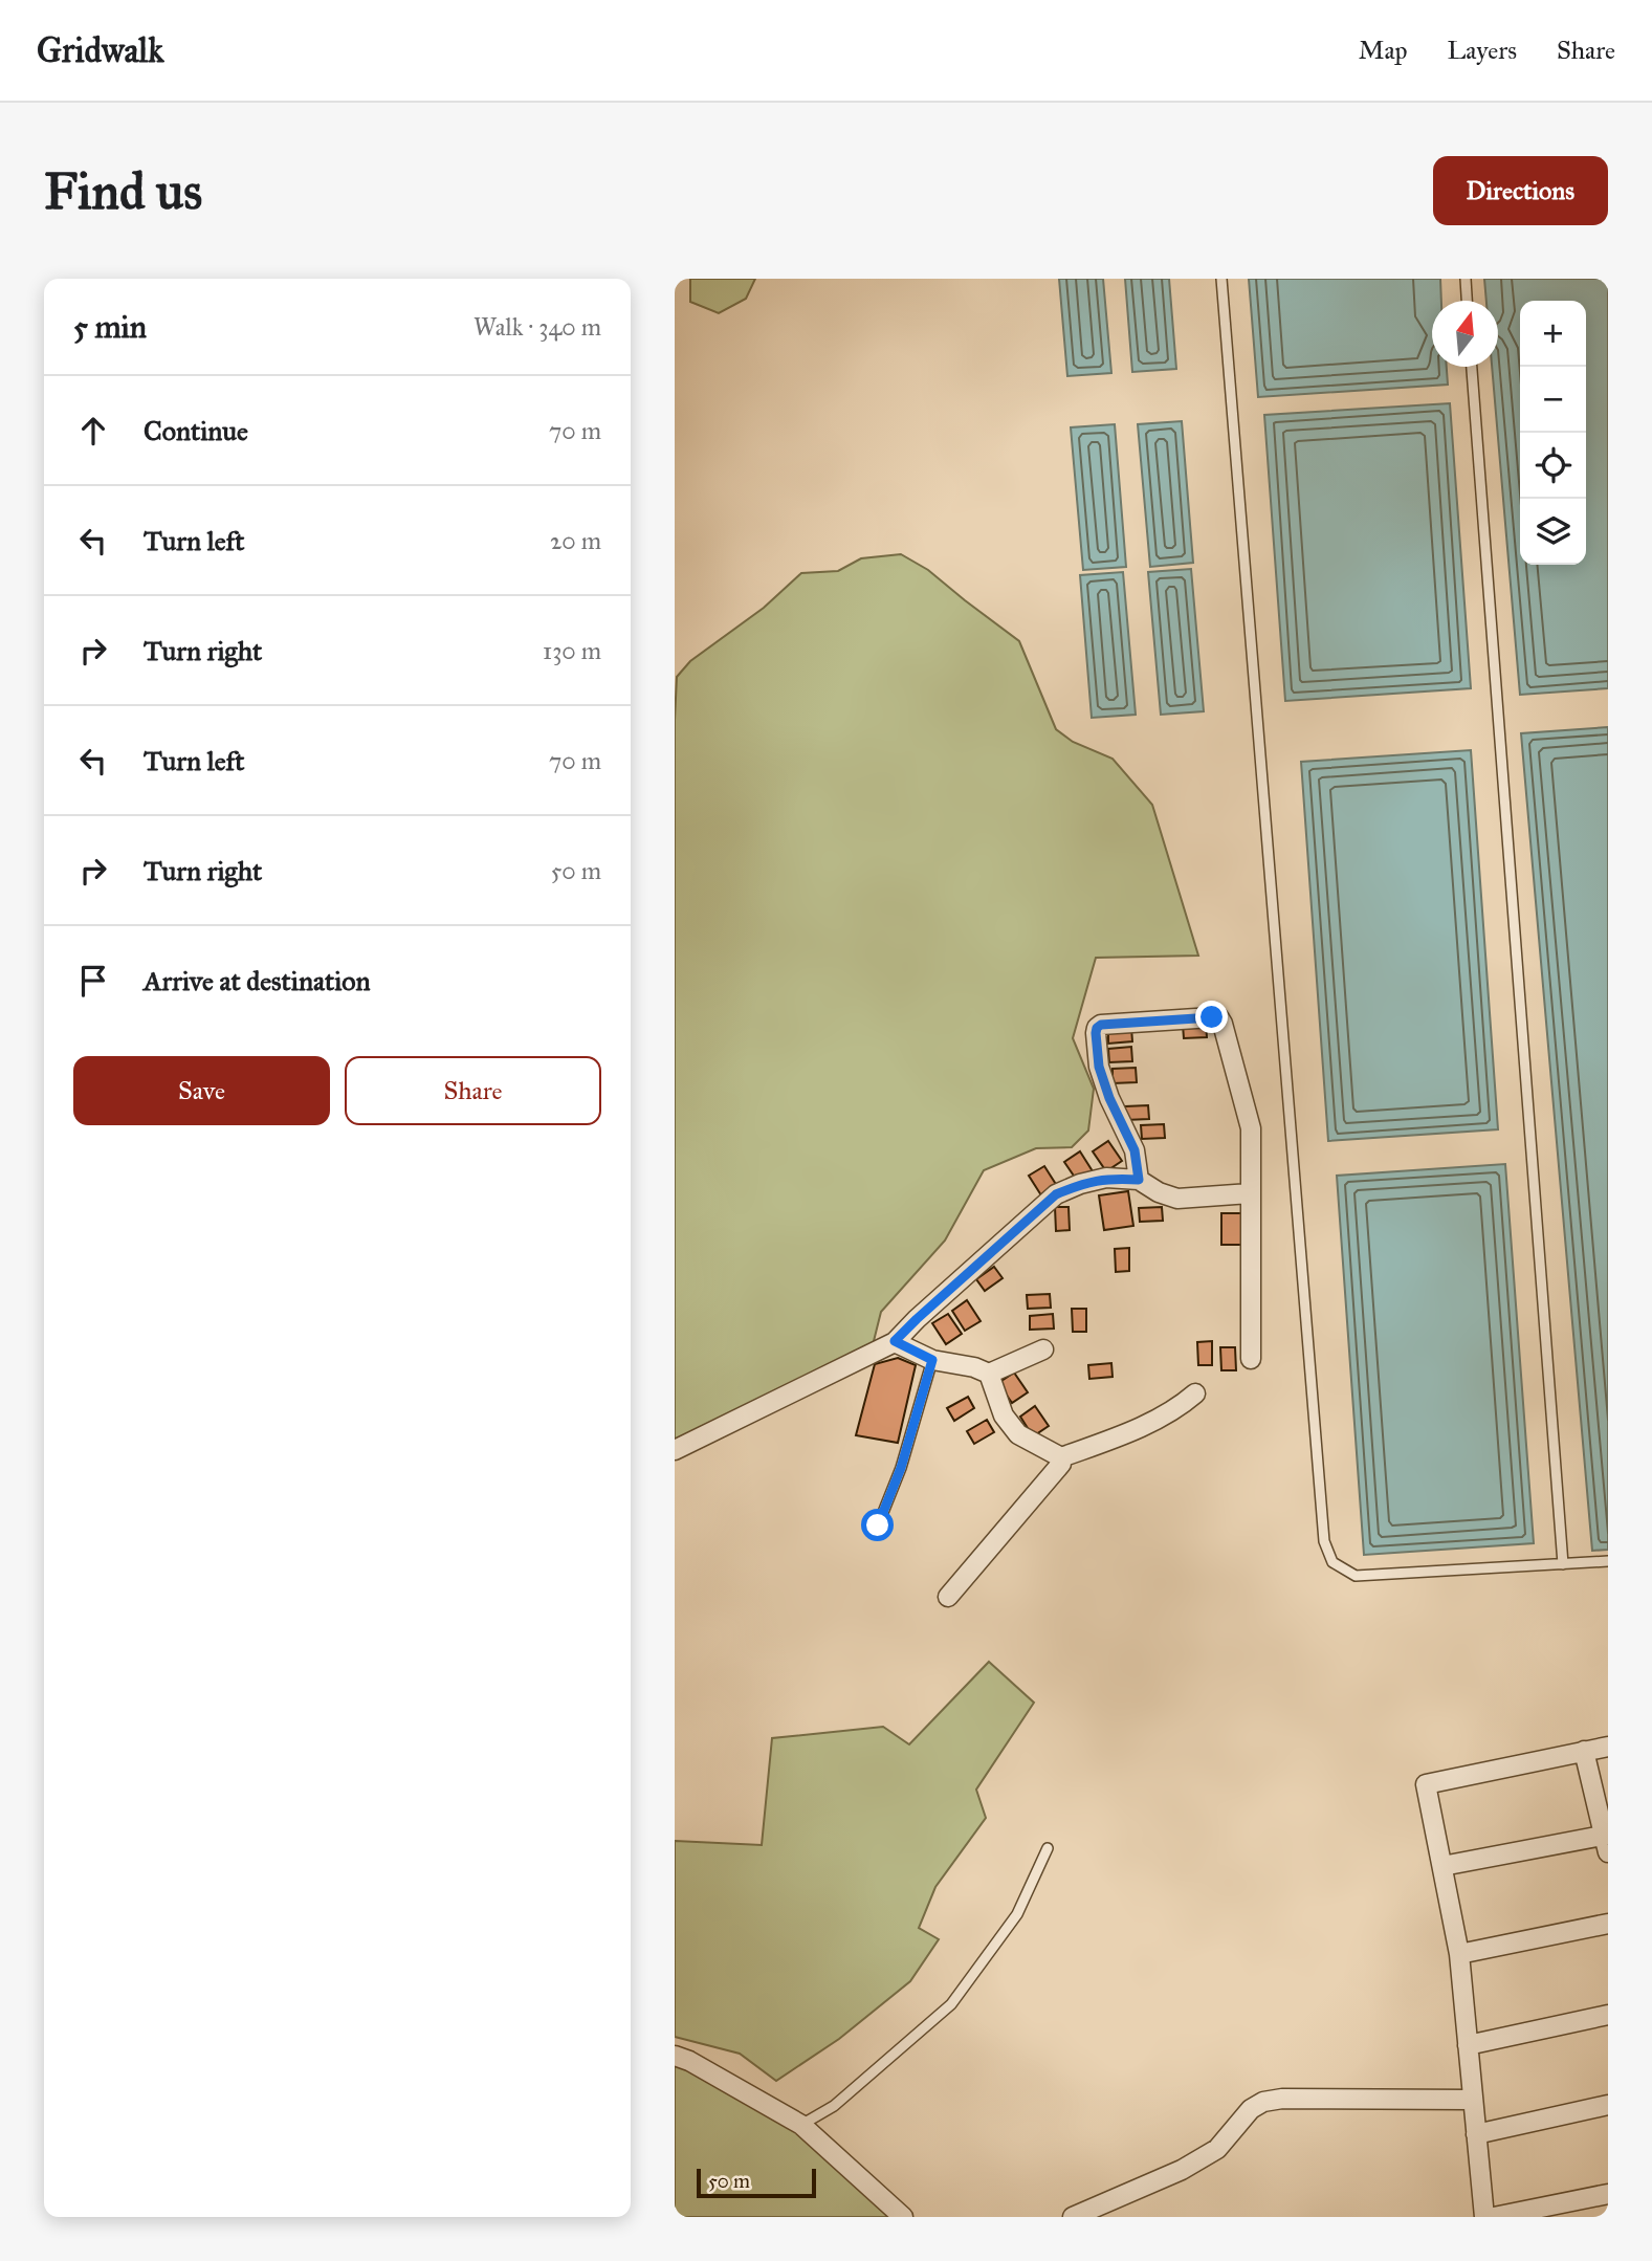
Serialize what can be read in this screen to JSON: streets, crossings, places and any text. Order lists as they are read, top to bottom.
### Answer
{
  "scale_bar": "50 m",
  "north": "top",
  "page": {
    "header": "Gridwalk",
    "nav": ["Map", "Layers", "Share"],
    "buttons": [
      "Directions",
      ["Save", "Share"]
    ],
    "title": "Find us",
    "heading": ["5 min", "Walk · 340 m"],
    "map_buttons": ["+", "−"],
    "list": [
      ["Continue", "70 m"],
      ["Turn left", "20 m"],
      ["Turn right", "130 m"],
      ["Turn left", "70 m"],
      ["Turn right", "50 m"],
      "Arrive at destination"
    ],
    "scale": "50 m"
  }
}
